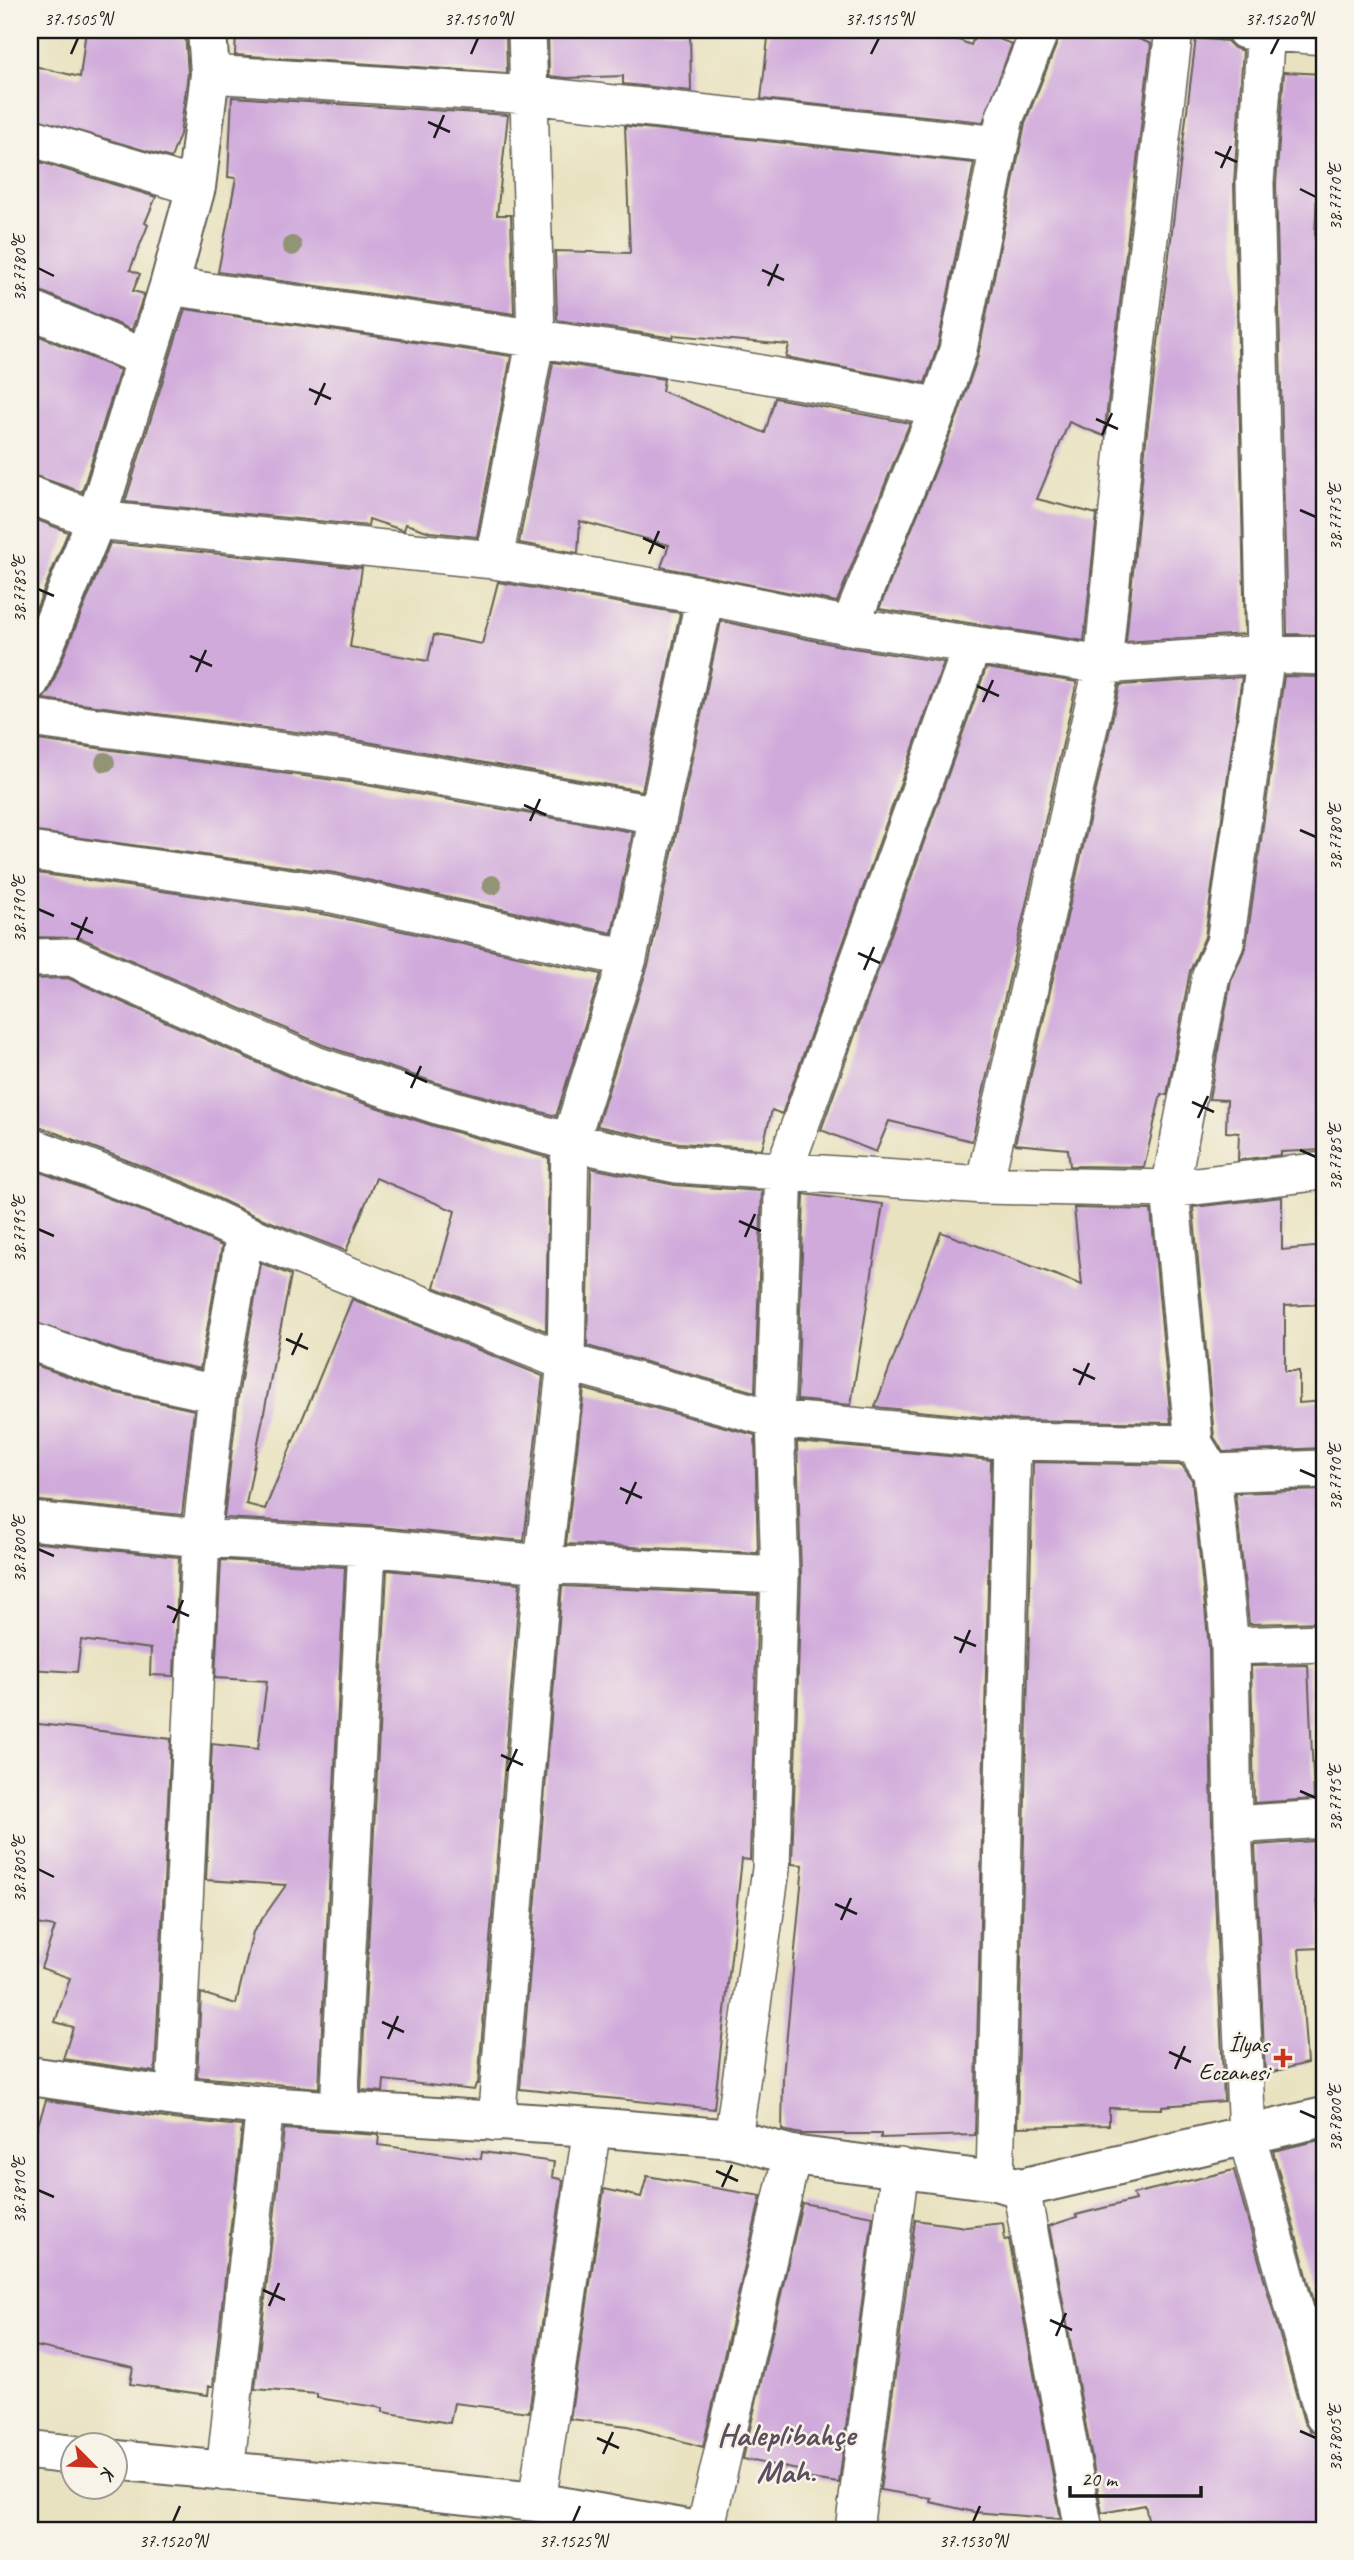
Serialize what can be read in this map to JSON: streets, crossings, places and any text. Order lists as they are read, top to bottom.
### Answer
{
  "districts": ["Haleplibahçe Mah."],
  "places": {
    "health": ["İlyas Eczanesi"]
  },
  "scale_bar": "20 m",
  "north": "bottom right",
  "coordinates": [
    "37.1505°N",
    "37.1510°N",
    "37.1515°N",
    "37.1520°N",
    "38.7770°E",
    "38.7780°E",
    "38.7775°E",
    "38.7785°E",
    "38.7790°E",
    "38.7795°E",
    "38.7800°E",
    "38.7805°E",
    "38.7810°E",
    "37.1525°N",
    "37.1530°N"
  ]
}
